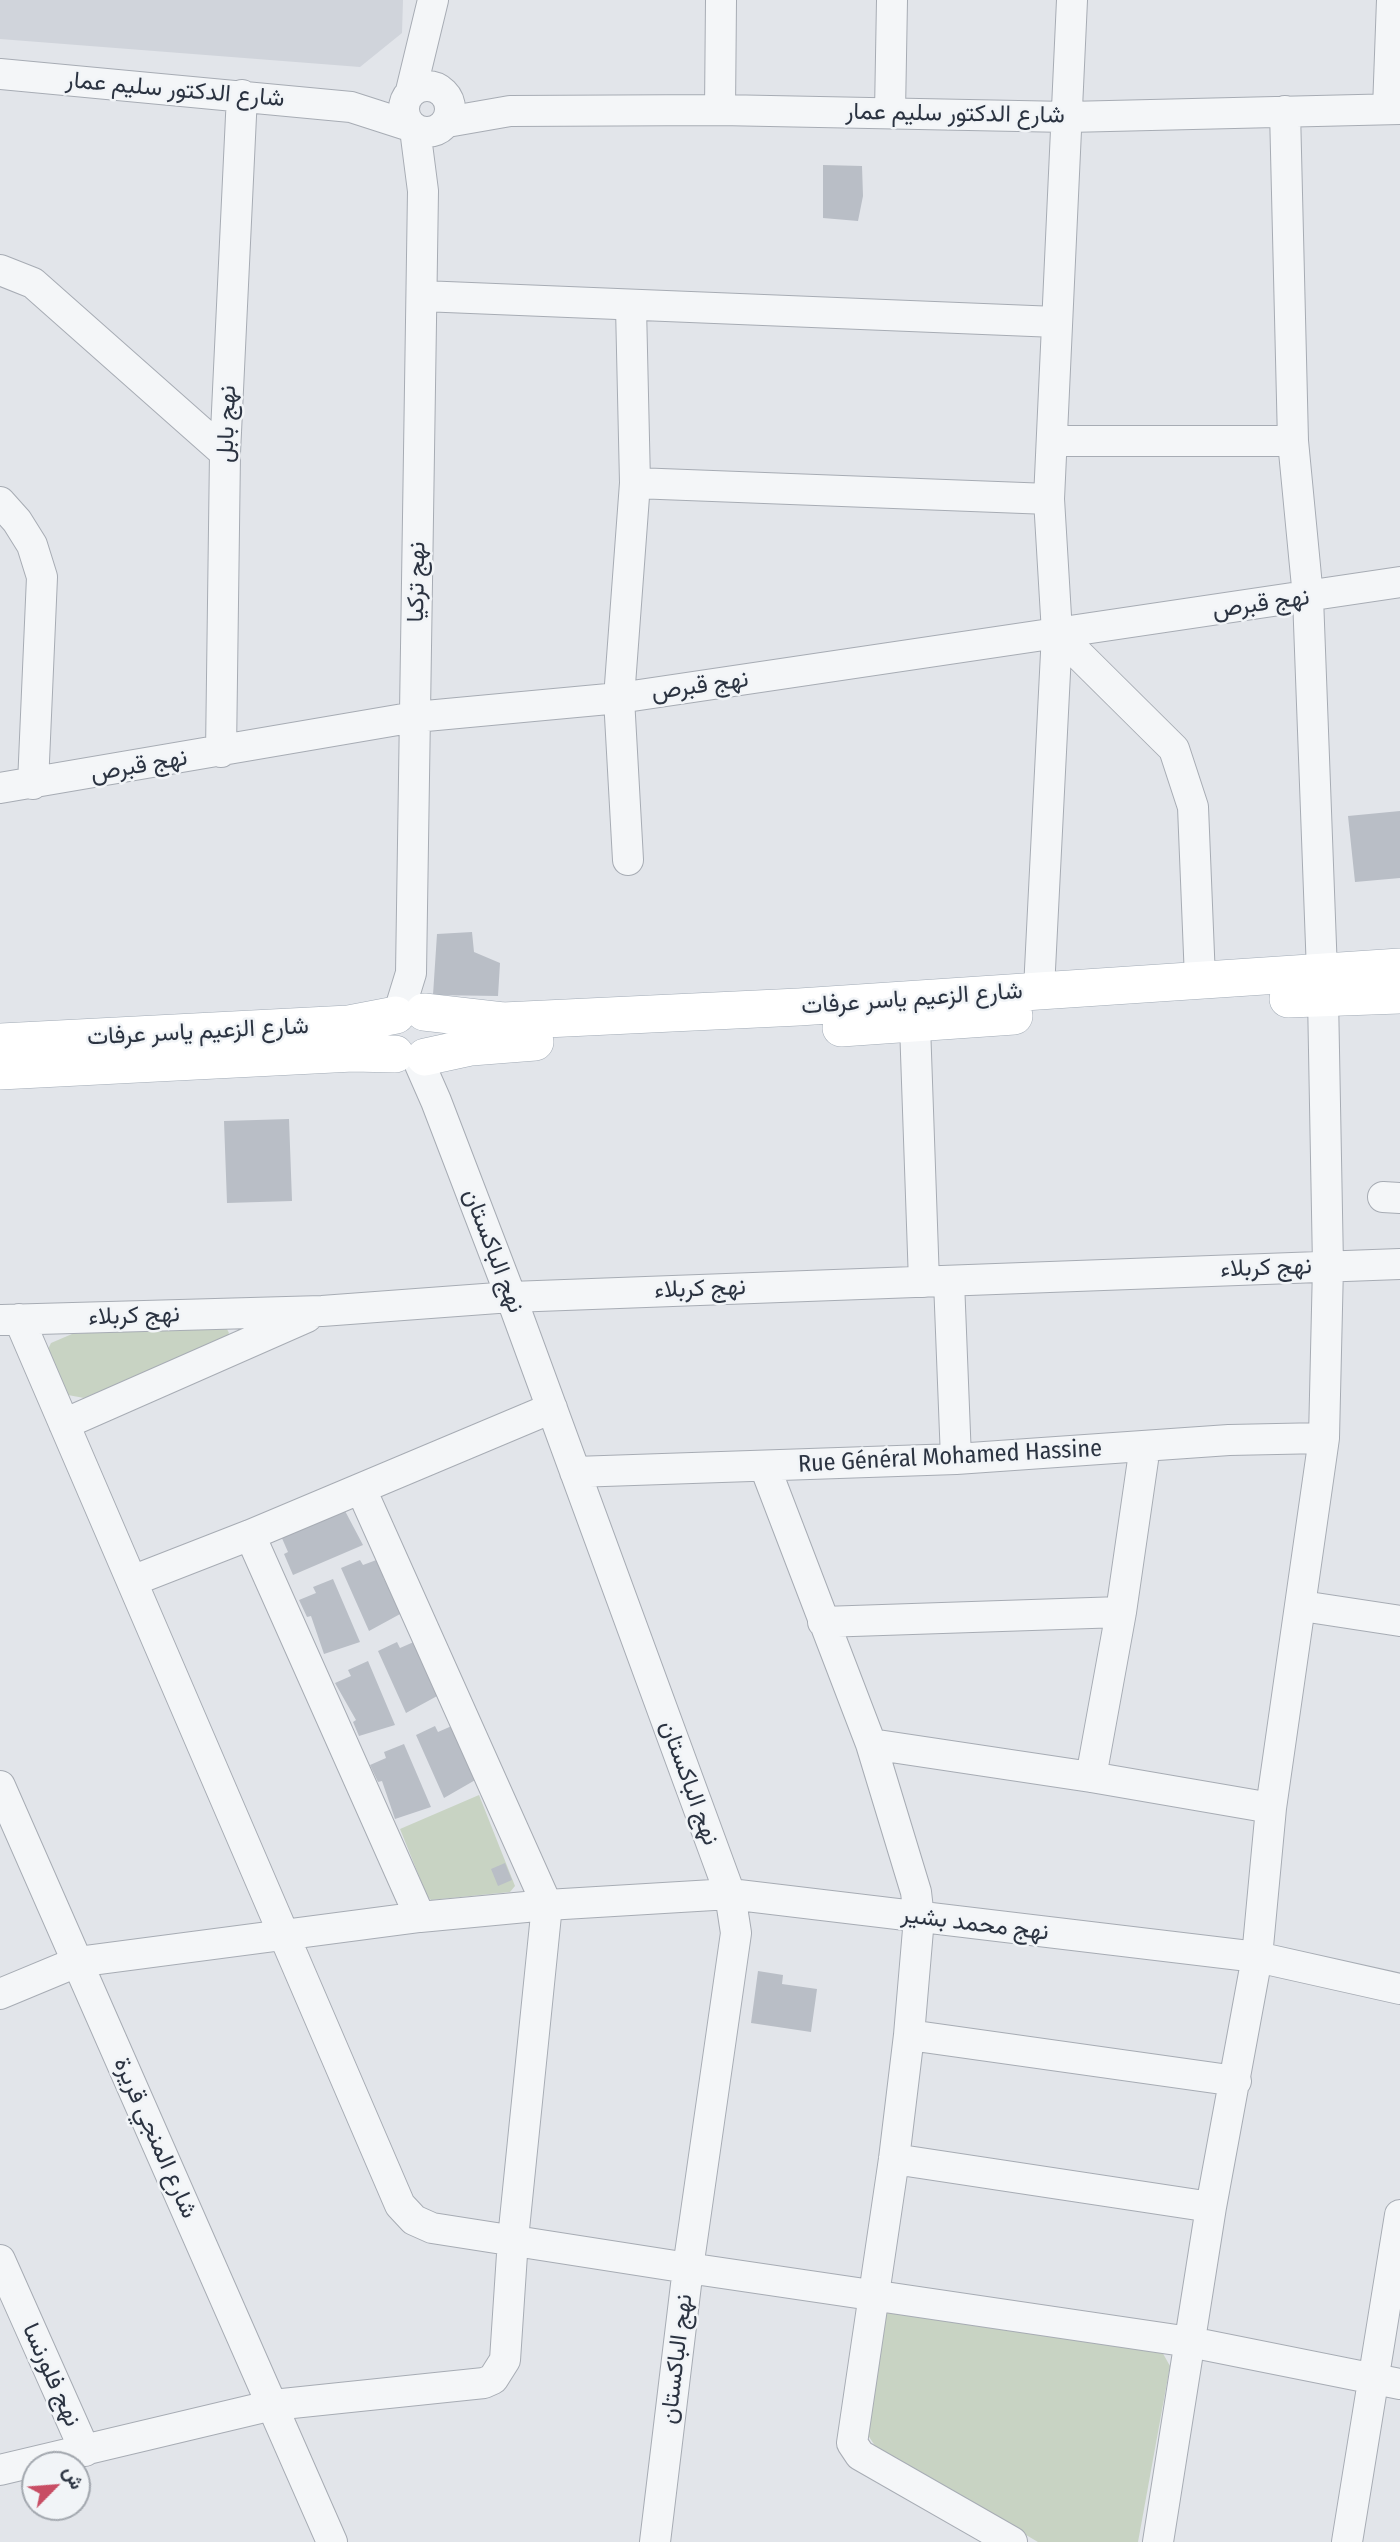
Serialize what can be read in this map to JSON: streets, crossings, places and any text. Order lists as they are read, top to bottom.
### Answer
{
  "streets": {
    "main road": ["شارع الزعيم ياسر عرفات"],
    "street": [
      "شارع الدكتور سليم عمار",
      "نهج بابل",
      "نهج تركيا",
      "نهج قبرص",
      "نهج الباكستان",
      "نهج كربلاء",
      "Rue Général Mohamed Hassine",
      "نهج محمد بشير",
      "شارع المنجي قريرة",
      "نهج فلورنسا"
    ]
  },
  "crossings": [
    ["شارع الدكتور سليم عمار", "نهج بابل"],
    ["شارع الدكتور سليم عمار", "نهج تركيا"],
    ["نهج بابل", "نهج قبرص"],
    ["نهج تركيا", "نهج قبرص"],
    ["نهج تركيا", "شارع الزعيم ياسر عرفات"],
    ["شارع الزعيم ياسر عرفات", "نهج الباكستان"],
    ["نهج الباكستان", "نهج كربلاء"],
    ["نهج الباكستان", "Rue Général Mohamed Hassine"],
    ["نهج الباكستان", "نهج محمد بشير"],
    ["نهج محمد بشير", "شارع المنجي قريرة"]
  ],
  "north": "top right"
}
